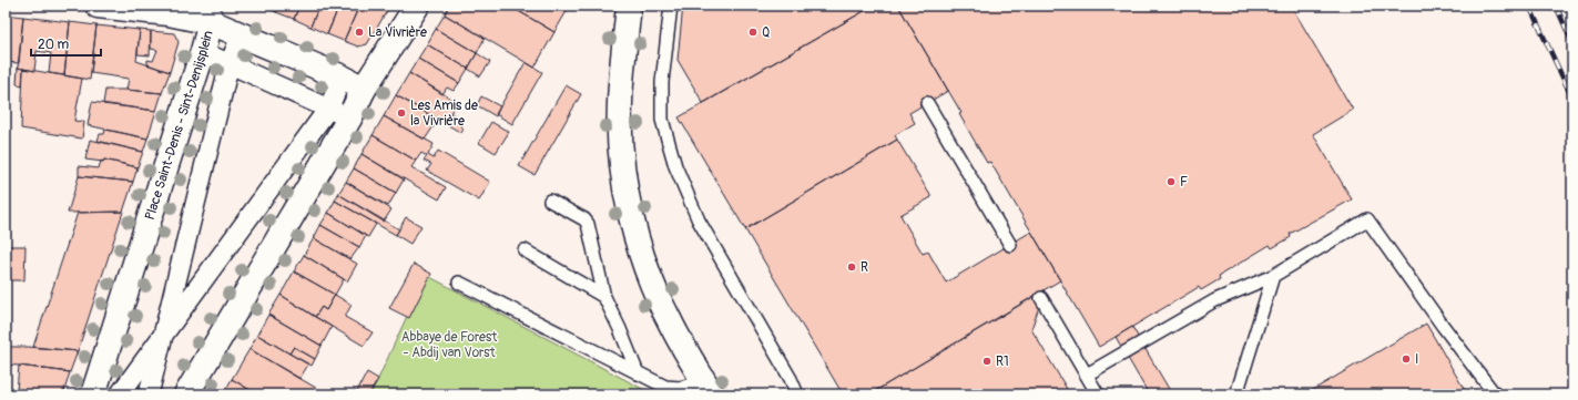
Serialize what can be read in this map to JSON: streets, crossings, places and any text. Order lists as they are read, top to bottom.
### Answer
{
  "streets": {
    "street": ["Place Saint-Denis - Sint-Denijsplein"]
  },
  "parks": ["Abbaye de Forest - Abdij van Vorst"],
  "places": [
    "La Vivrière",
    "Q",
    "Les Amis de la Vivrière",
    "F",
    "R",
    "I",
    "R1"
  ],
  "scale_bar": "20 m"
}
